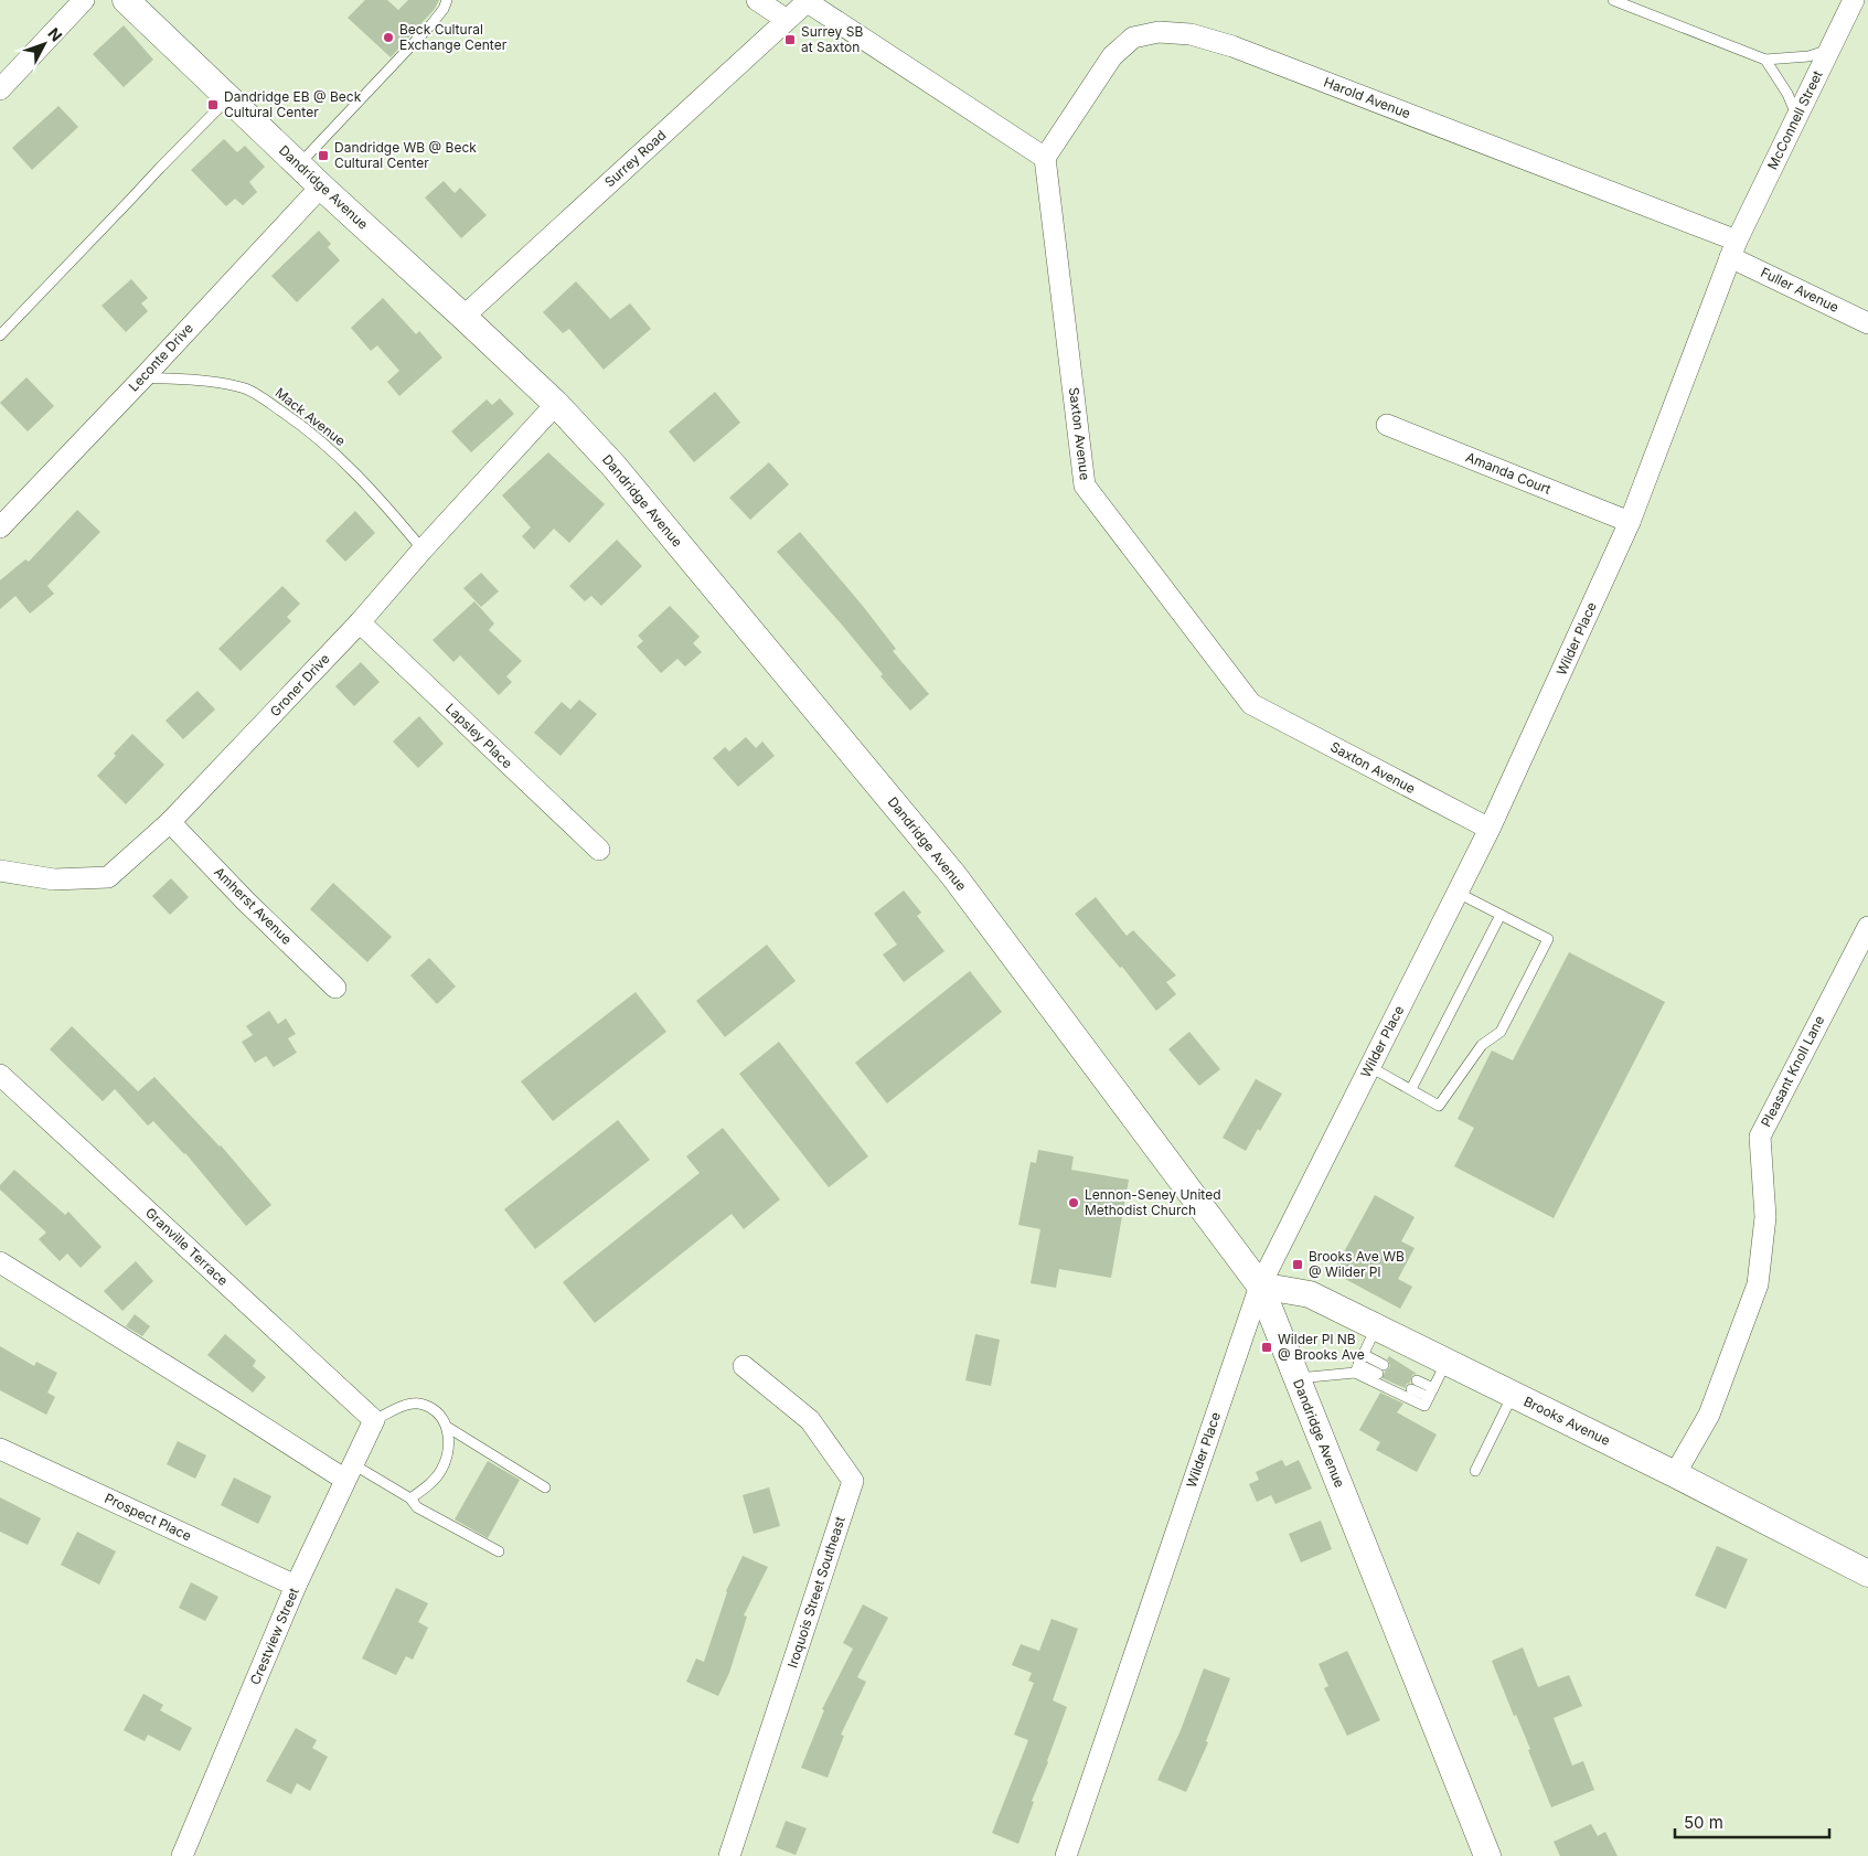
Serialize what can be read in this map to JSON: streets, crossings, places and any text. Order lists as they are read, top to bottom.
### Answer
{
  "streets": {
    "street": [
      "Harold Avenue",
      "McConnell Street",
      "Surrey Road",
      "Dandridge Avenue",
      "Fuller Avenue",
      "Leconte Drive",
      "Saxton Avenue",
      "Amanda Court",
      "Wilder Place",
      "Groner Drive",
      "Lapsley Place",
      "Amherst Avenue",
      "Pleasant Knoll Lane",
      "Granville Terrace",
      "Brooks Avenue",
      "Prospect Place",
      "Iroquois Street Southeast",
      "Crestview Street"
    ],
    "lane": ["Mack Avenue"]
  },
  "crossings": [
    ["Harold Avenue", "McConnell Street"],
    ["Harold Avenue", "Fuller Avenue"],
    ["Harold Avenue", "Saxton Avenue"],
    ["Harold Avenue", "Wilder Place"],
    ["McConnell Street", "Fuller Avenue"],
    ["McConnell Street", "Wilder Place"],
    ["Surrey Road", "Dandridge Avenue"],
    ["Dandridge Avenue", "Leconte Drive"],
    ["Dandridge Avenue", "Wilder Place"],
    ["Dandridge Avenue", "Groner Drive"],
    ["Dandridge Avenue", "Brooks Avenue"],
    ["Fuller Avenue", "Wilder Place"],
    ["Leconte Drive", "Mack Avenue"],
    ["Mack Avenue", "Groner Drive"],
    ["Saxton Avenue", "Wilder Place"],
    ["Amanda Court", "Wilder Place"],
    ["Wilder Place", "Brooks Avenue"],
    ["Groner Drive", "Lapsley Place"],
    ["Groner Drive", "Amherst Avenue"],
    ["Pleasant Knoll Lane", "Brooks Avenue"],
    ["Granville Terrace", "Crestview Street"],
    ["Prospect Place", "Crestview Street"]
  ],
  "places": {
    "other": ["Beck Cultural Exchange Center", "Lennon-Seney United Methodist Church"],
    "transit": [
      "Surrey SB at Saxton",
      "Dandridge EB @ Beck Cultural Center",
      "Dandridge WB @ Beck Cultural Center",
      "Brooks Ave WB @ Wilder Pl",
      "Wilder Pl NB @ Brooks Ave"
    ]
  },
  "scale_bar": "50 m",
  "north": "top right"
}
